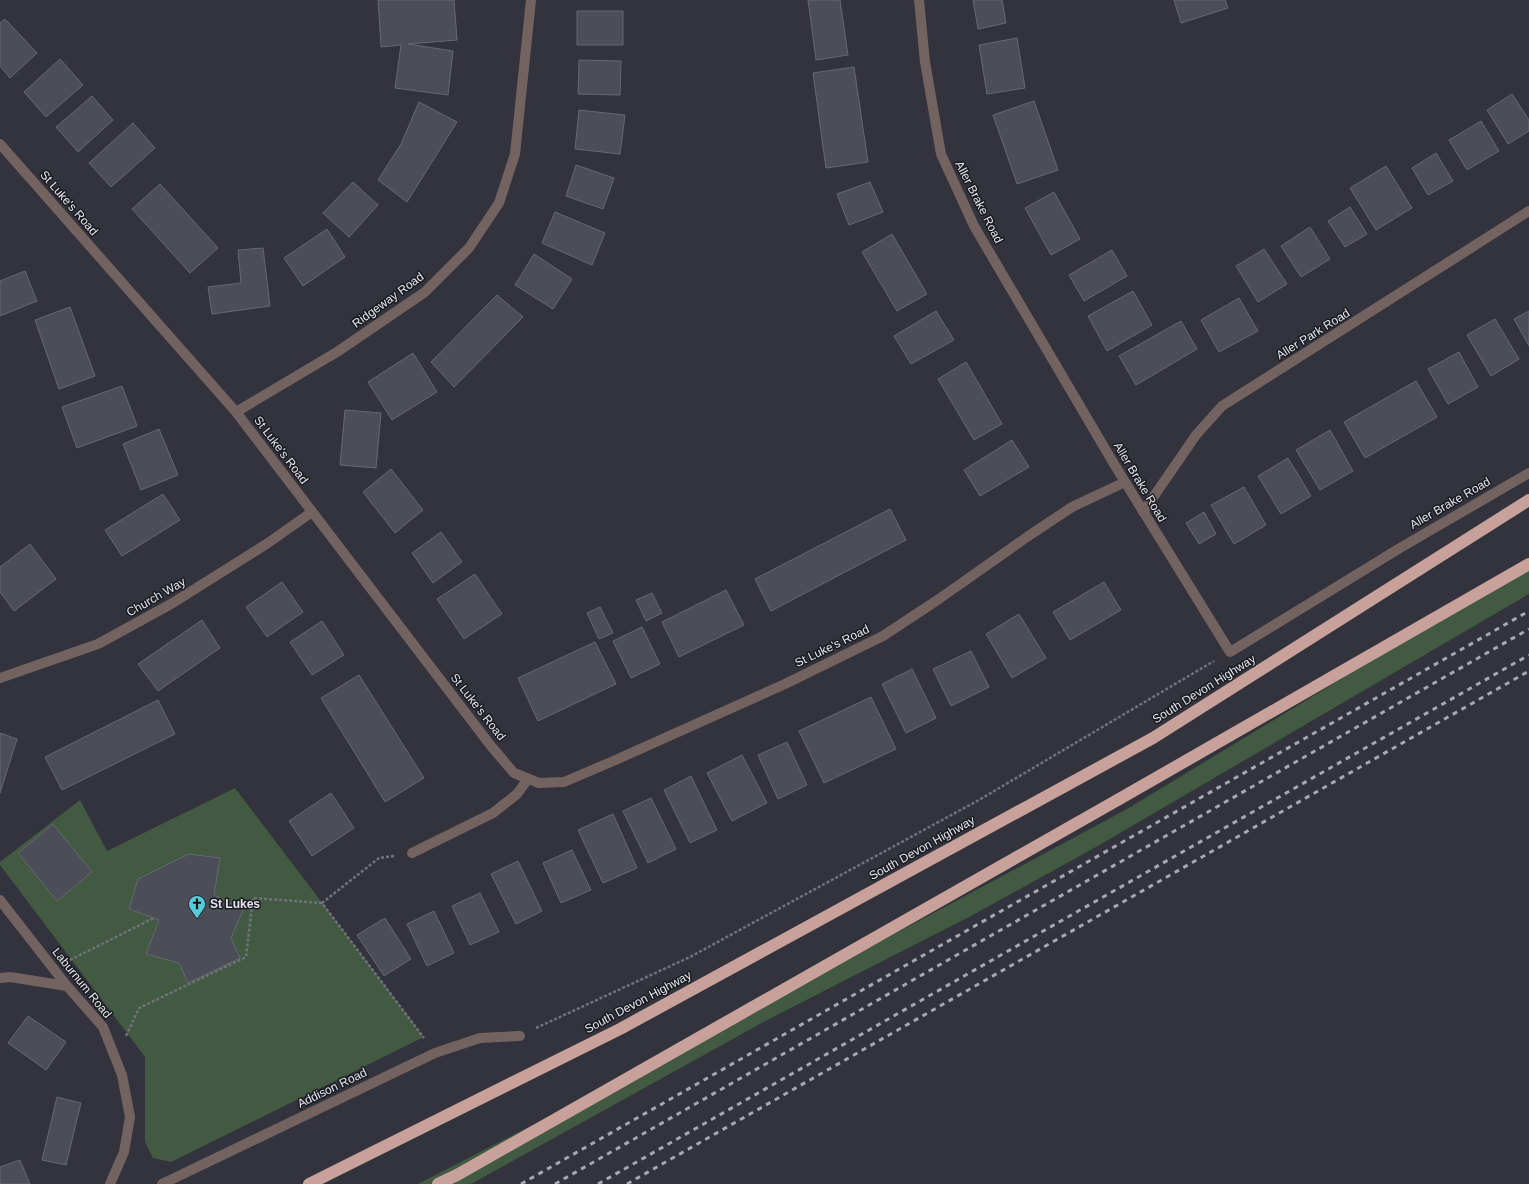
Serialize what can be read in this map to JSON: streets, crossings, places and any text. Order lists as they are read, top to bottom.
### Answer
{
  "streets": {
    "highway": ["South Devon Highway"],
    "street": [
      "Aller Brake Road",
      "St Luke's Road",
      "Ridgeway Road",
      "Aller Park Road",
      "Church Way",
      "Laburnum Road",
      "Addison Road"
    ]
  },
  "crossings": [
    ["Aller Brake Road", "St Luke's Road"],
    ["Aller Brake Road", "Aller Park Road"],
    ["St Luke's Road", "Ridgeway Road"],
    ["St Luke's Road", "Church Way"]
  ],
  "places": {
    "church": ["St Lukes"]
  }
}
